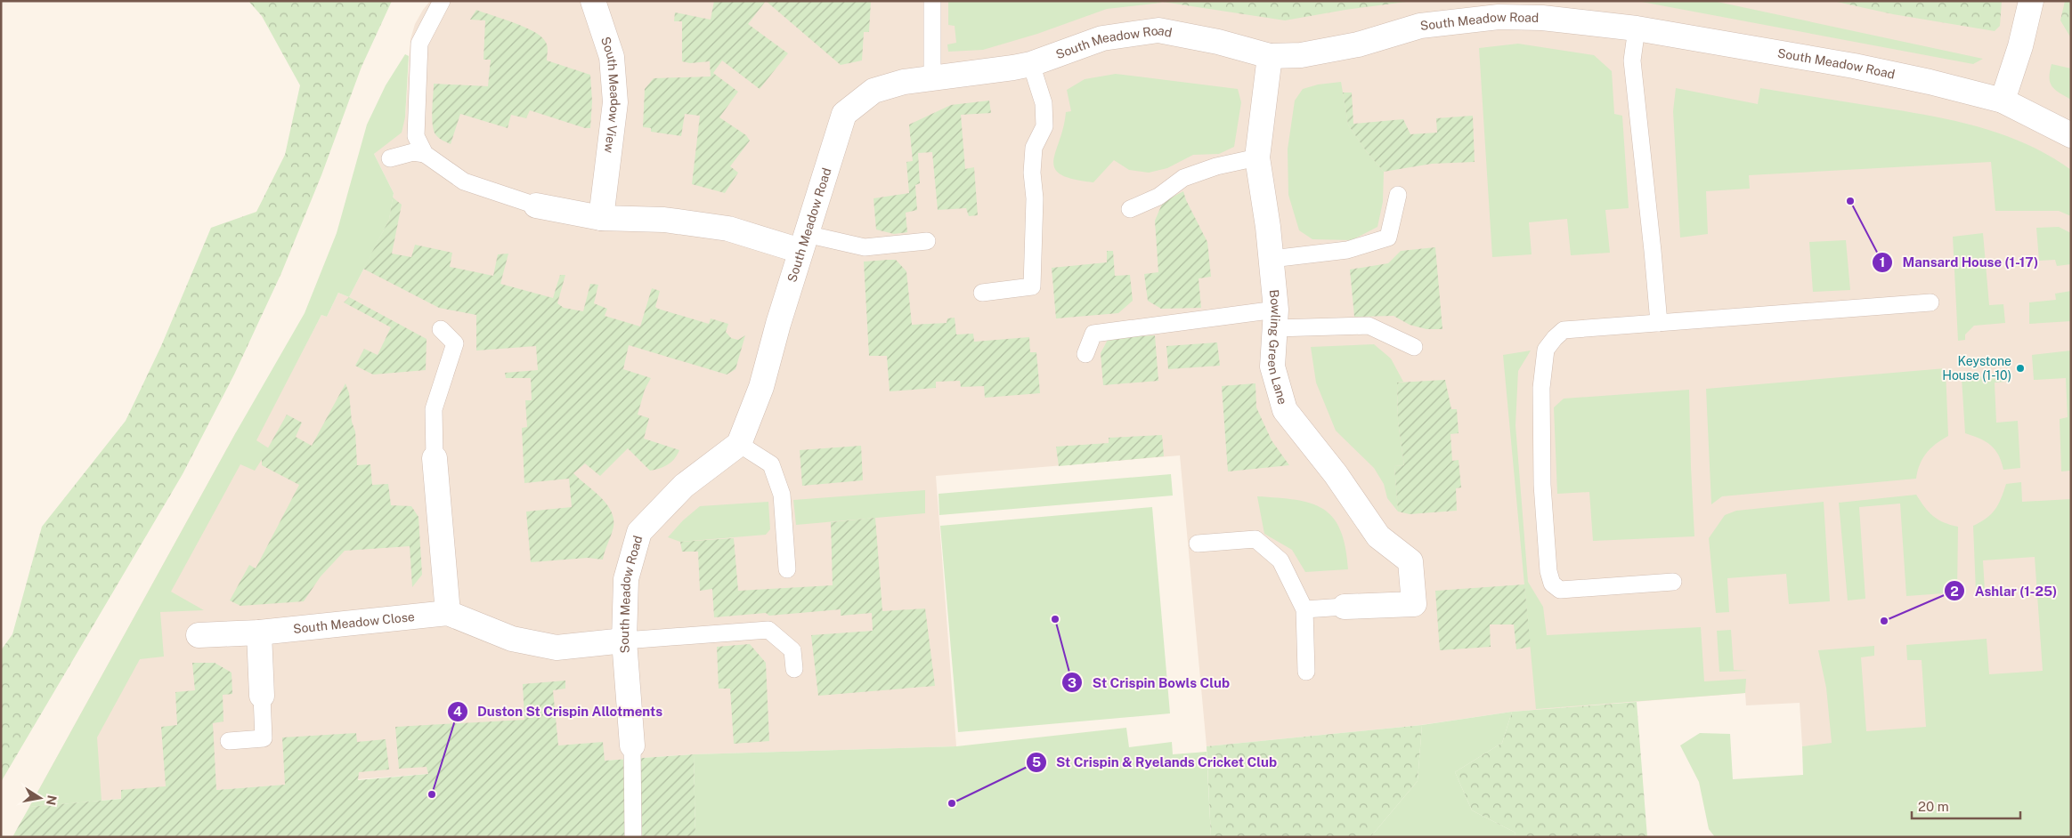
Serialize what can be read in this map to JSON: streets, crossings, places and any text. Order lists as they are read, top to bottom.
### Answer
{
  "streets": {
    "street": [
      "South Meadow Road",
      "South Meadow View",
      "Bowling Green Lane",
      "South Meadow Close"
    ]
  },
  "crossings": [
    ["South Meadow Road", "Bowling Green Lane"],
    ["South Meadow Road", "South Meadow Close"]
  ],
  "places": [
    "Mansard House (1-17)",
    "Keystone House (1-10)",
    "St Crispin Bowls Club",
    "Ashlar (1-25)",
    "Duston St Crispin Allotments",
    "St Crispin & Ryelands Cricket Club"
  ],
  "scale_bar": "20 m",
  "north": "right"
}
